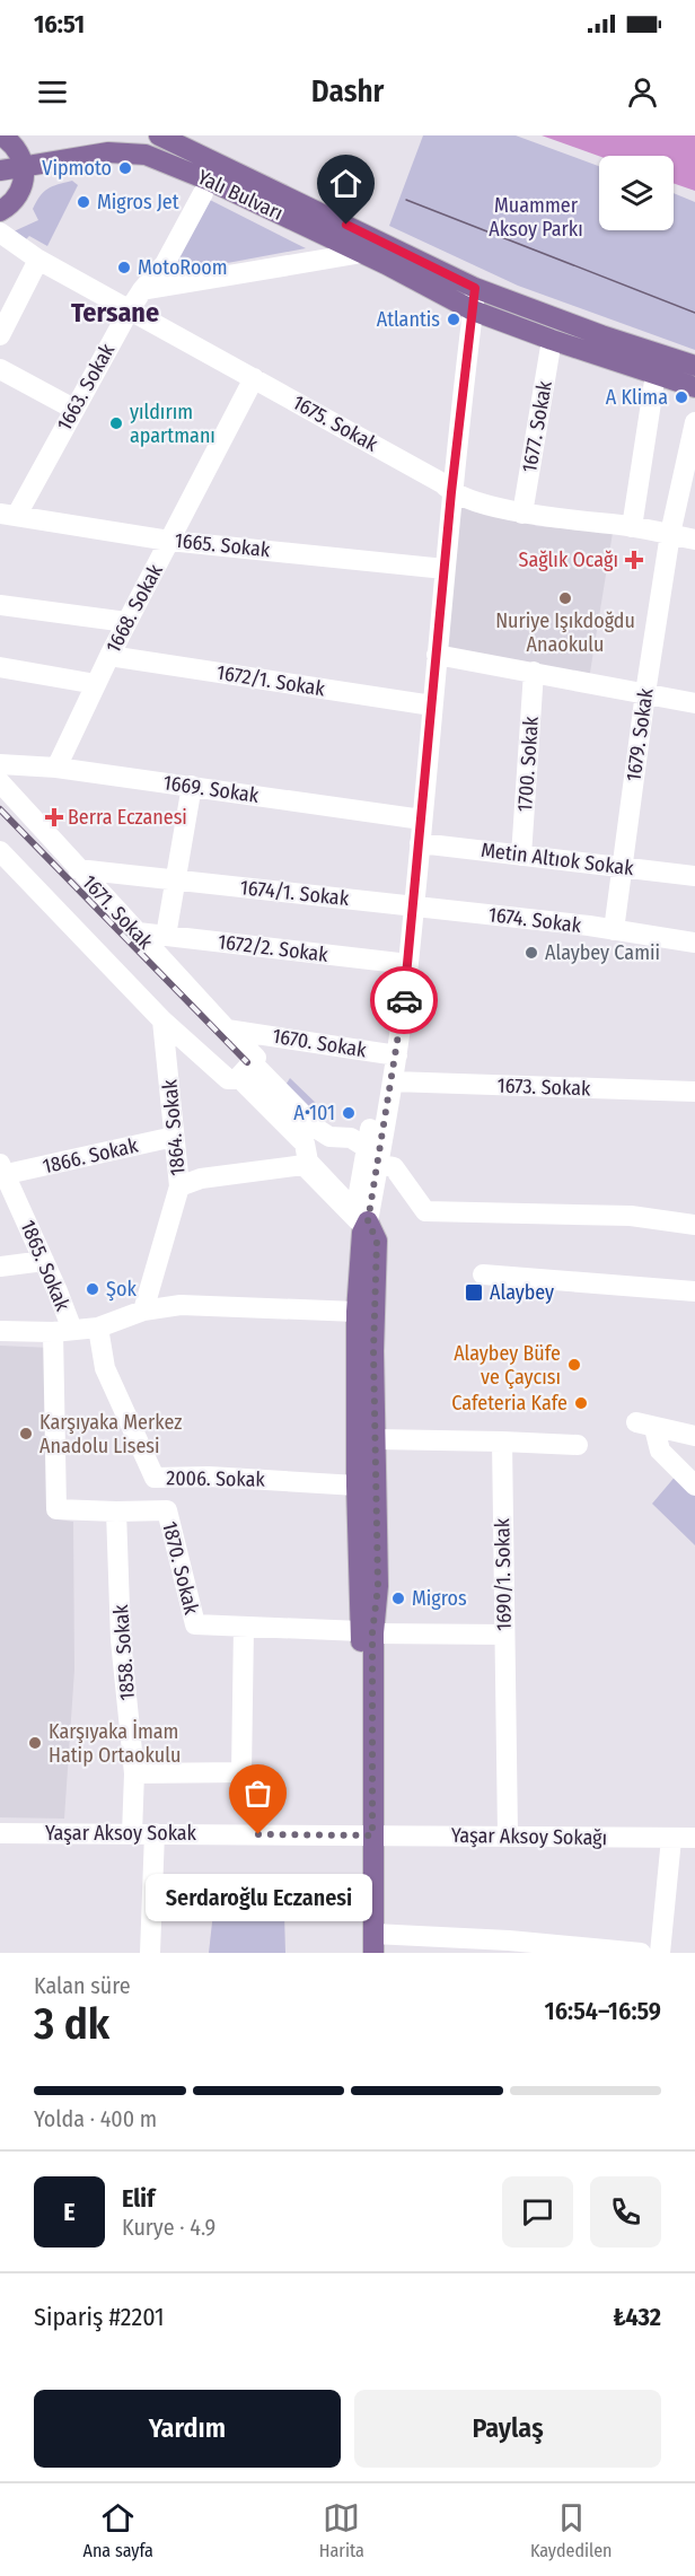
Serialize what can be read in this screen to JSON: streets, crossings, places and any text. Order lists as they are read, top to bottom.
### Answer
{
  "streets": {
    "main road": ["Yalı Bulvarı"],
    "street": [
      "1663. Sokak",
      "1675. Sokak",
      "1677. Sokak",
      "1665. Sokak",
      "1668. Sokak",
      "1672/1. Sokak",
      "1679. Sokak",
      "1700. Sokak",
      "1669. Sokak",
      "Metin Altıok Sokak",
      "1674/1. Sokak",
      "1671. Sokak",
      "1674. Sokak",
      "1672/2. Sokak",
      "1670. Sokak",
      "1673. Sokak",
      "1864. Sokak",
      "1866. Sokak",
      "1865. Sokak",
      "2006. Sokak",
      "1870. Sokak",
      "1690/1. Sokak",
      "1858. Sokak",
      "Yaşar Aksoy Sokak",
      "Yaşar Aksoy Sokağı"
    ]
  },
  "crossings": [
    ["Yalı Bulvarı", "1677. Sokak"],
    ["1663. Sokak", "1675. Sokak"],
    ["1663. Sokak", "1665. Sokak"],
    ["1675. Sokak", "1677. Sokak"],
    ["1675. Sokak", "1668. Sokak"],
    ["1675. Sokak", "1679. Sokak"],
    ["1665. Sokak", "1668. Sokak"],
    ["1668. Sokak", "1672/1. Sokak"],
    ["1668. Sokak", "1669. Sokak"],
    ["1679. Sokak", "Metin Altıok Sokak"],
    ["1679. Sokak", "1674. Sokak"],
    ["1700. Sokak", "Metin Altıok Sokak"],
    ["1674/1. Sokak", "1671. Sokak"],
    ["1674/1. Sokak", "1674. Sokak"],
    ["1671. Sokak", "1672/2. Sokak"],
    ["1671. Sokak", "1670. Sokak"],
    ["1671. Sokak", "1864. Sokak"],
    ["1864. Sokak", "1866. Sokak"],
    ["1866. Sokak", "1865. Sokak"],
    ["1865. Sokak", "1870. Sokak"],
    ["1870. Sokak", "1690/1. Sokak"],
    ["1870. Sokak", "1858. Sokak"],
    ["1690/1. Sokak", "Yaşar Aksoy Sokağı"],
    ["1858. Sokak", "Yaşar Aksoy Sokak"],
    ["Yaşar Aksoy Sokak", "Yaşar Aksoy Sokağı"]
  ],
  "districts": ["Tersane"],
  "parks": ["Muammer Aksoy Parkı"],
  "places": {
    "other": [
      "Vipmoto",
      "Migros Jet",
      "MotoRoom",
      "Atlantis",
      "A Klima",
      "yıldırım apartmanı",
      "Nuriye Işıkdoğdu Anaokulu",
      "Alaybey Camii",
      "A•101",
      "Şok",
      "Alaybey Büfe ve Çaycısı",
      "Cafeteria Kafe",
      "Karşıyaka Merkez Anadolu Lisesi",
      "Migros",
      "Karşıyaka İmam Hatip Ortaokulu",
      "Serdaroğlu Eczanesi"
    ],
    "health": ["Sağlık Ocağı", "Berra Eczanesi"],
    "transit": ["Alaybey"]
  },
  "page": {
    "status": "16:51",
    "header": "Dashr",
    "bubble": "Serdaroğlu Eczanesi",
    "heading": ["3 dk", "Kalan süre", "16:54–16:59"],
    "panel": [
      "Elif",
      "Kurye · 4.9",
      "Sipariş #2201",
      "₺432"
    ],
    "bar": "Yolda · 400 m",
    "round": "E",
    "buttons": ["Yardım", "Paylaş"],
    "tabs": ["Ana sayfa", "Harita", "Kaydedilen"]
  }
}
